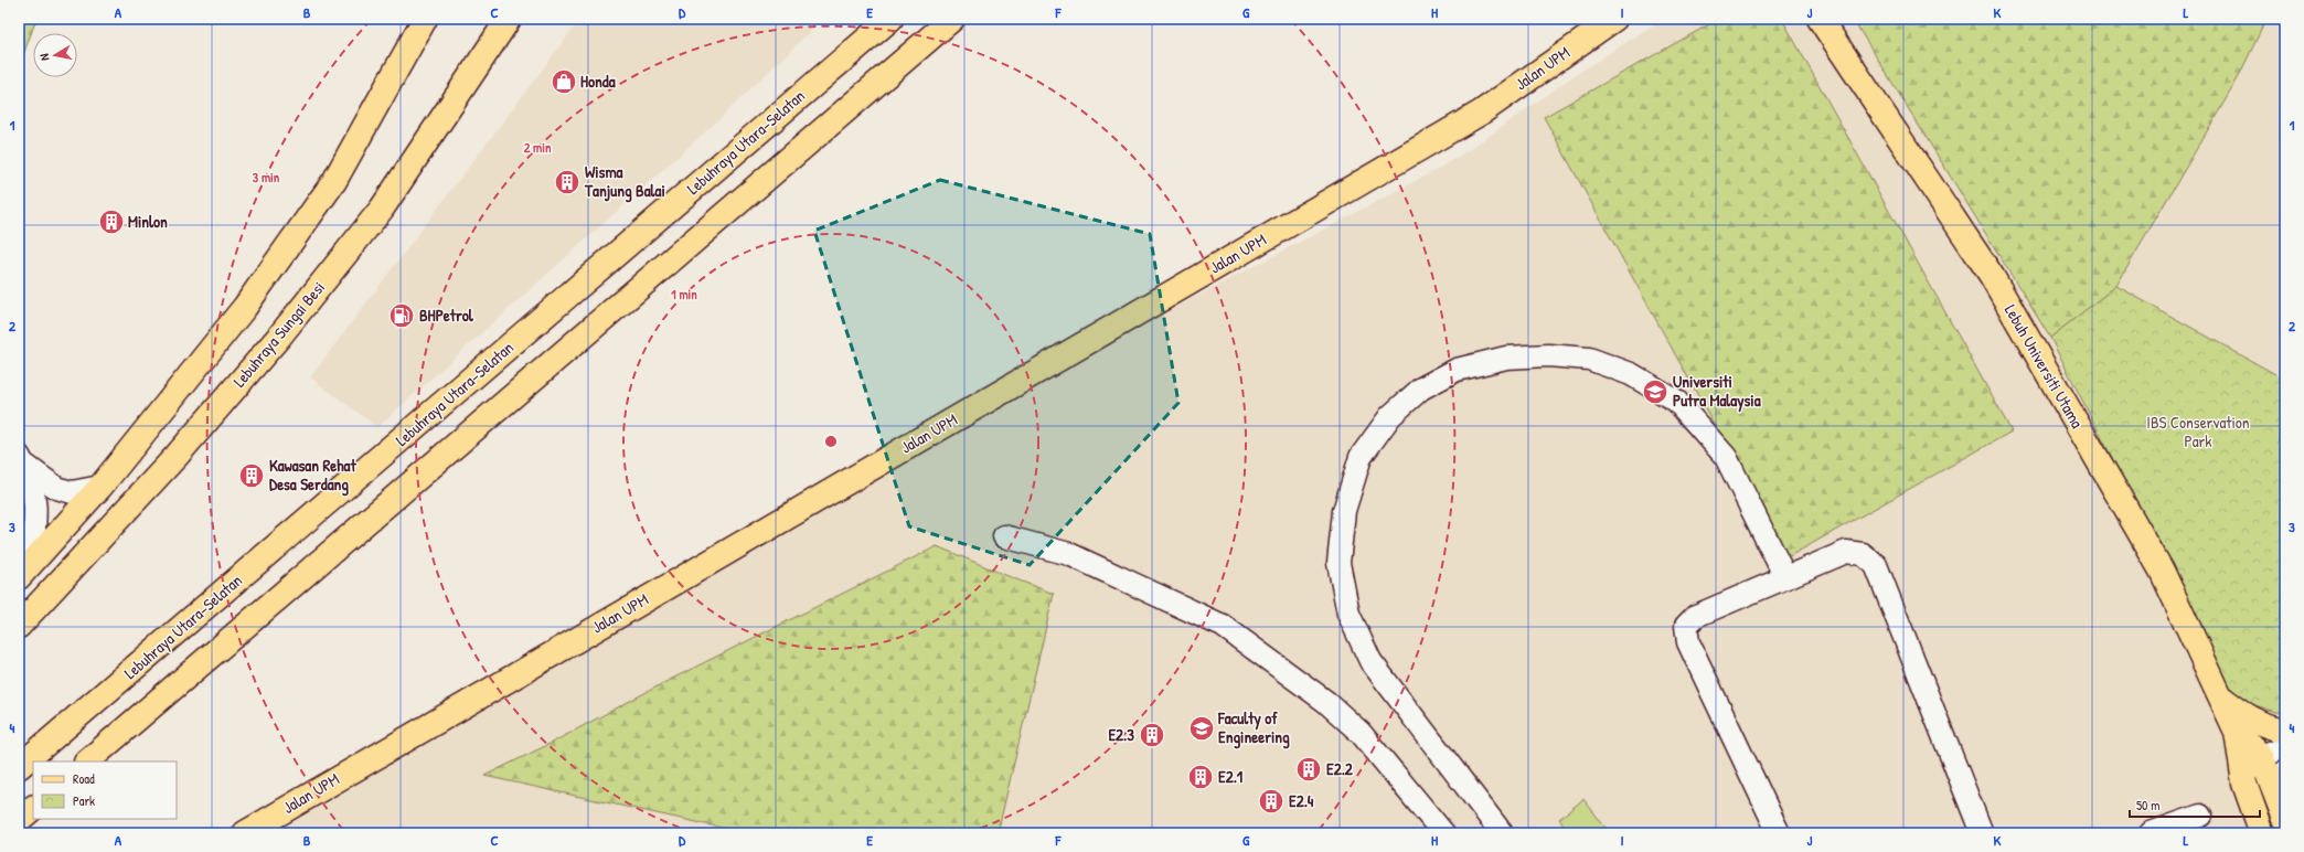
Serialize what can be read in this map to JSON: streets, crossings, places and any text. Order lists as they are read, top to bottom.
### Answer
{
  "streets": {
    "main road": [
      "Jalan UPM",
      "Lebuhraya Utara–Selatan",
      "Lebuhraya Sungai Besi",
      "Lebuh Universiti Utama"
    ]
  },
  "parks": ["IBS Conservation Park"],
  "places": {
    "shop": ["Honda"],
    "building": [
      "Wisma Tanjung Balai",
      "Minlon",
      "Kawasan Rehat Desa Serdang",
      "E2.3",
      "E2.2",
      "E2.1",
      "E2.4"
    ],
    "fuel station": ["BHPetrol"],
    "school or university": ["Universiti Putra Malaysia", "Faculty of Engineering"]
  },
  "legend": ["Road", "Park"],
  "scale_bar": "50 m",
  "north": "left",
  "grid": {
    "columns": [
      "A",
      "B",
      "C",
      "D",
      "E",
      "F",
      "G",
      "H",
      "I",
      "J",
      "K",
      "L"
    ],
    "rows": [
      "1",
      "2",
      "3",
      "4"
    ]
  },
  "rings": ["2 min", "3 min", "1 min"]
}
